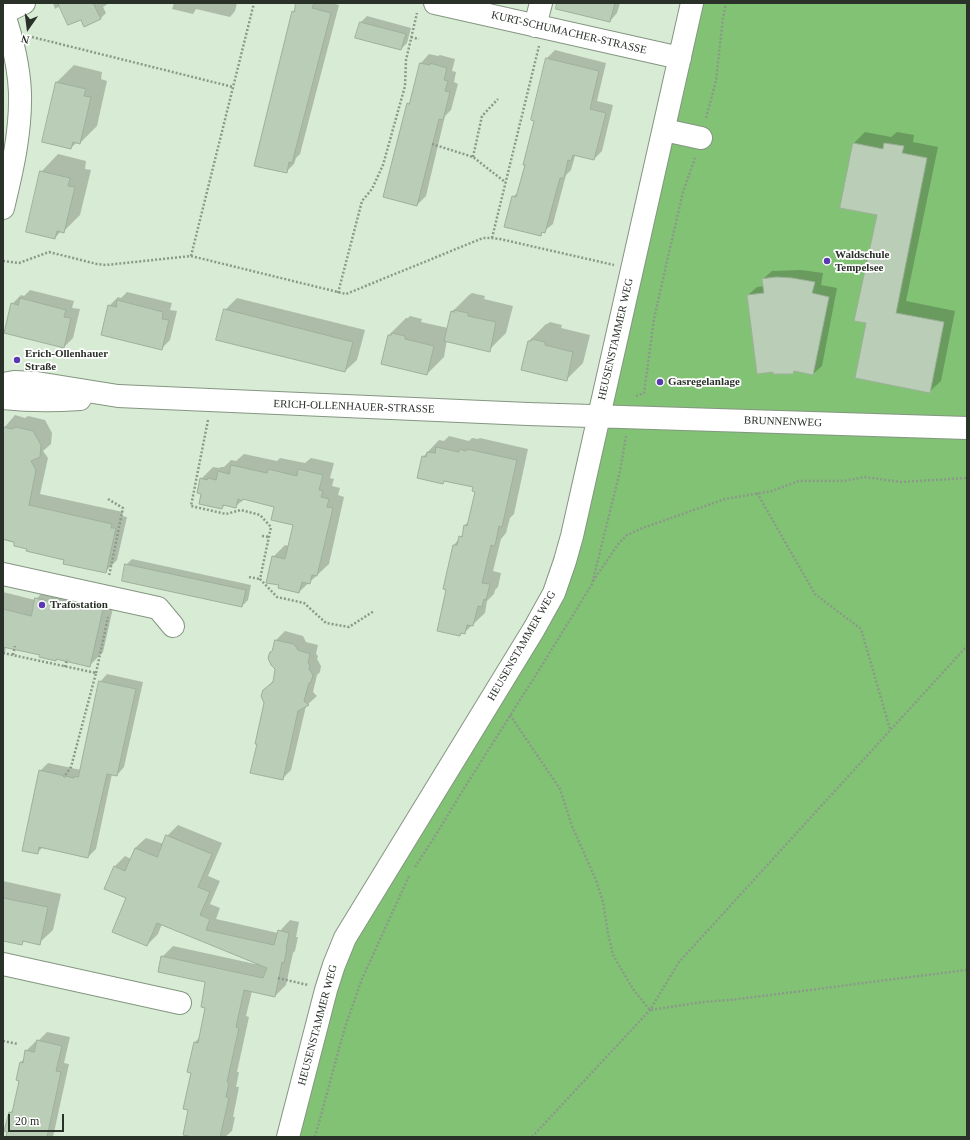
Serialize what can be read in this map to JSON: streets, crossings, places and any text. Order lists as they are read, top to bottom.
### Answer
{
  "streets": {
    "street": [
      "KURT-SCHUMACHER-STRASSE",
      "HEUSENSTAMMER WEG",
      "ERICH-OLLENHAUER-STRASSE",
      "BRUNNENWEG"
    ]
  },
  "crossings": [
    ["KURT-SCHUMACHER-STRASSE", "HEUSENSTAMMER WEG"],
    ["HEUSENSTAMMER WEG", "ERICH-OLLENHAUER-STRASSE"],
    ["HEUSENSTAMMER WEG", "BRUNNENWEG"],
    ["ERICH-OLLENHAUER-STRASSE", "BRUNNENWEG"]
  ],
  "places": [
    "Waldschule Tempelsee",
    "Erich-Ollenhauer Straße",
    "Gasregelanlage",
    "Trafostation"
  ],
  "scale_bar": "20 m",
  "north": "bottom"
}
